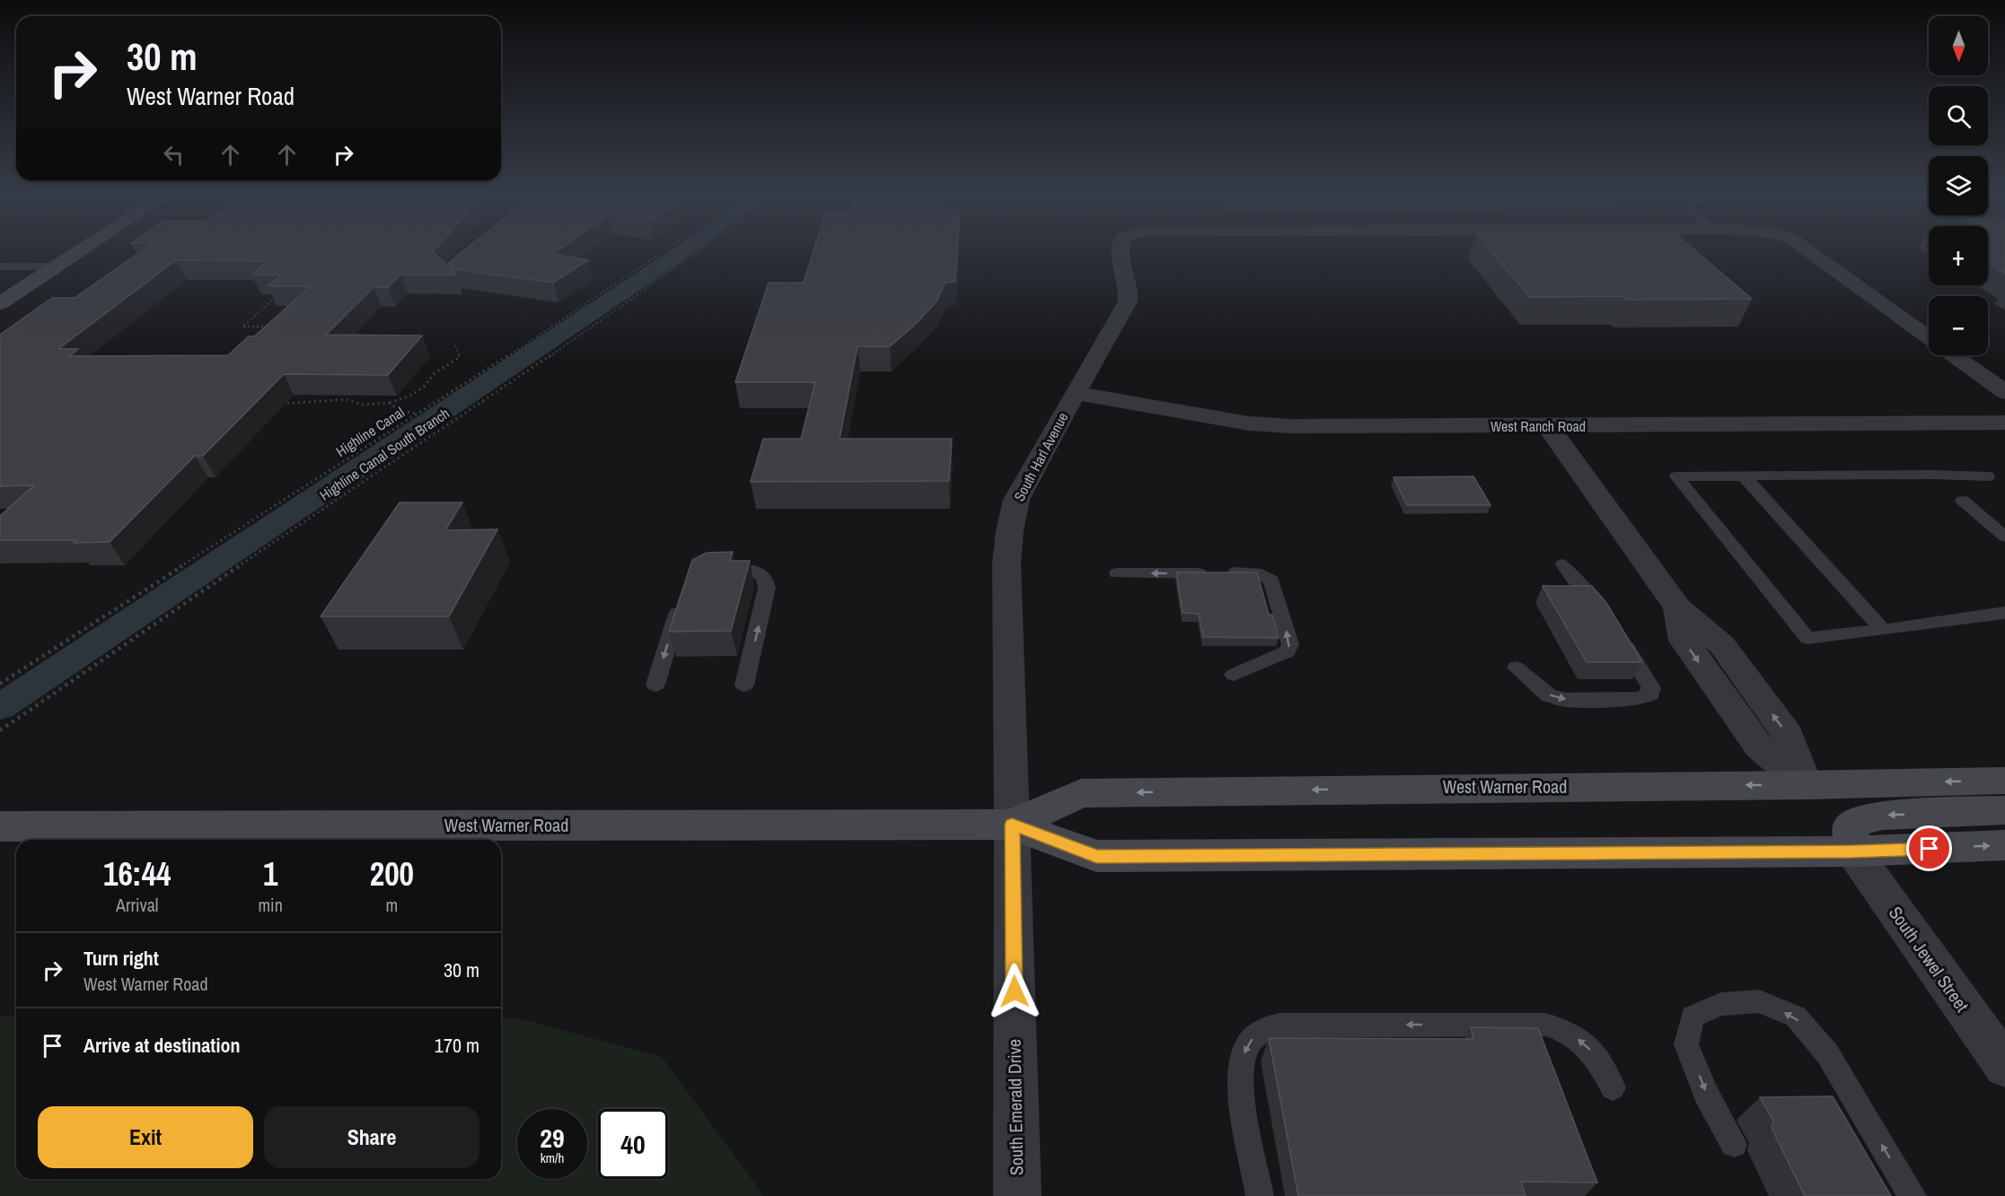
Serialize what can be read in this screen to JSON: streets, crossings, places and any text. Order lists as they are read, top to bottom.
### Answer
{
  "streets": {
    "main road": ["West Warner Road"],
    "street": [
      "West Ranch Road",
      "South Harl Avenue",
      "South Jewel Street",
      "South Emerald Drive"
    ],
    "path": ["Highline Canal", "Highline Canal South Branch"]
  },
  "crossings": [
    ["West Ranch Road", "South Harl Avenue"],
    ["South Harl Avenue", "West Warner Road"],
    ["South Harl Avenue", "South Emerald Drive"],
    ["West Warner Road", "South Jewel Street"],
    ["West Warner Road", "South Emerald Drive"]
  ],
  "north": "bottom",
  "page": {
    "map_buttons": ["+", "−"],
    "turn": ["30 m", "West Warner Road"],
    "eta": [
      "16:44",
      "Arrival",
      "1",
      "min",
      "200",
      "m"
    ],
    "list": [
      {
        "name": "Turn right",
        "note": "West Warner Road",
        "value": "30 m"
      },
      {
        "name": "Arrive at destination",
        "value": "170 m"
      }
    ],
    "buttons": ["Exit", "Share"],
    "speed": "29 km/h",
    "limit": "40"
  }
}
